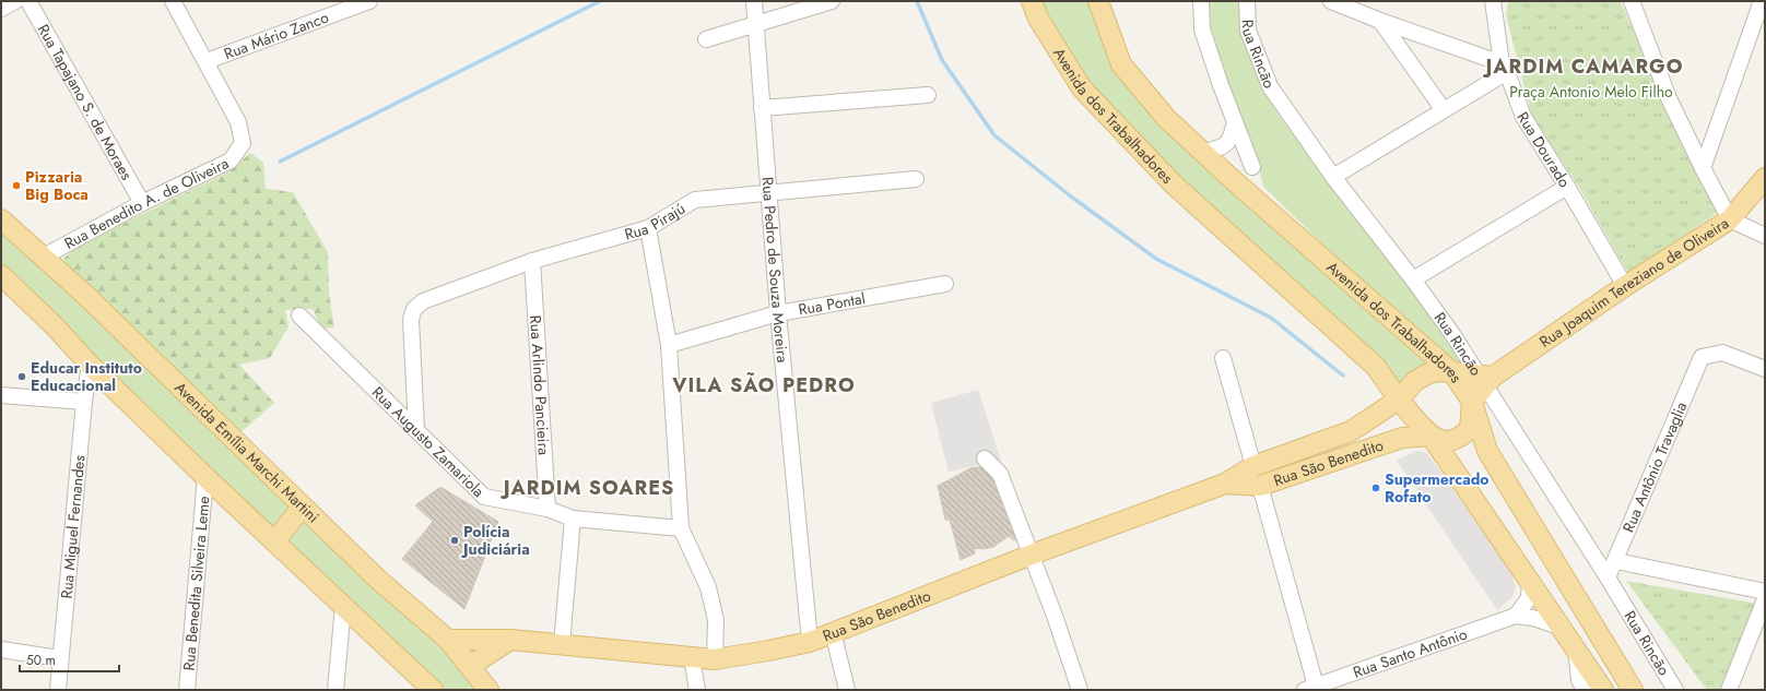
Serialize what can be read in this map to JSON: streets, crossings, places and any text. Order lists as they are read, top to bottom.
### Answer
{
  "streets": {
    "main road": [
      "Avenida dos Trabalhadores",
      "Rua Joaquim Tereziano de Oliveira",
      "Avenida Emília Marchi Martini",
      "Rua São Benedito"
    ],
    "street": [
      "Rua Mário Zanco",
      "Rua Rincão",
      "Rua Tapajano S. de Moraes",
      "Rua Dourado",
      "Rua Benedito A. de Oliveira",
      "Rua Pirajú",
      "Rua Pedro de Souza Moreira",
      "Rua Pontal",
      "Rua Arlindo Pancieira",
      "Rua Augusto Zamariola",
      "Rua Antônio Travaglia",
      "Rua Miguel Fernandes",
      "Rua Benedita Silveira Leme",
      "Rua Santo Antônio"
    ]
  },
  "crossings": [
    ["Rua Mário Zanco", "Rua Benedito A. de Oliveira"],
    ["Rua Rincão", "Rua Joaquim Tereziano de Oliveira"],
    ["Rua Rincão", "Rua Antônio Travaglia"],
    ["Rua Tapajano S. de Moraes", "Rua Benedito A. de Oliveira"],
    ["Avenida dos Trabalhadores", "Rua Joaquim Tereziano de Oliveira"],
    ["Avenida dos Trabalhadores", "Rua São Benedito"],
    ["Rua Dourado", "Rua Joaquim Tereziano de Oliveira"],
    ["Rua Benedito A. de Oliveira", "Avenida Emília Marchi Martini"],
    ["Rua Pirajú", "Rua Pedro de Souza Moreira"],
    ["Rua Pirajú", "Rua Arlindo Pancieira"],
    ["Rua Pirajú", "Rua Augusto Zamariola"],
    ["Rua Pedro de Souza Moreira", "Rua Pontal"],
    ["Rua Pedro de Souza Moreira", "Rua São Benedito"],
    ["Rua Joaquim Tereziano de Oliveira", "Rua São Benedito"],
    ["Rua Arlindo Pancieira", "Rua Augusto Zamariola"],
    ["Avenida Emília Marchi Martini", "Rua São Benedito"]
  ],
  "districts": ["JARDIM CAMARGO", "VILA SÃO PEDRO", "JARDIM SOARES"],
  "parks": ["Praça Antonio Melo Filho"],
  "places": [
    "Pizzaria Big Boca",
    "Educar Instituto Educacional",
    "Supermercado Rofato",
    "Polícia Judiciária"
  ],
  "scale_bar": "50 m"
}
